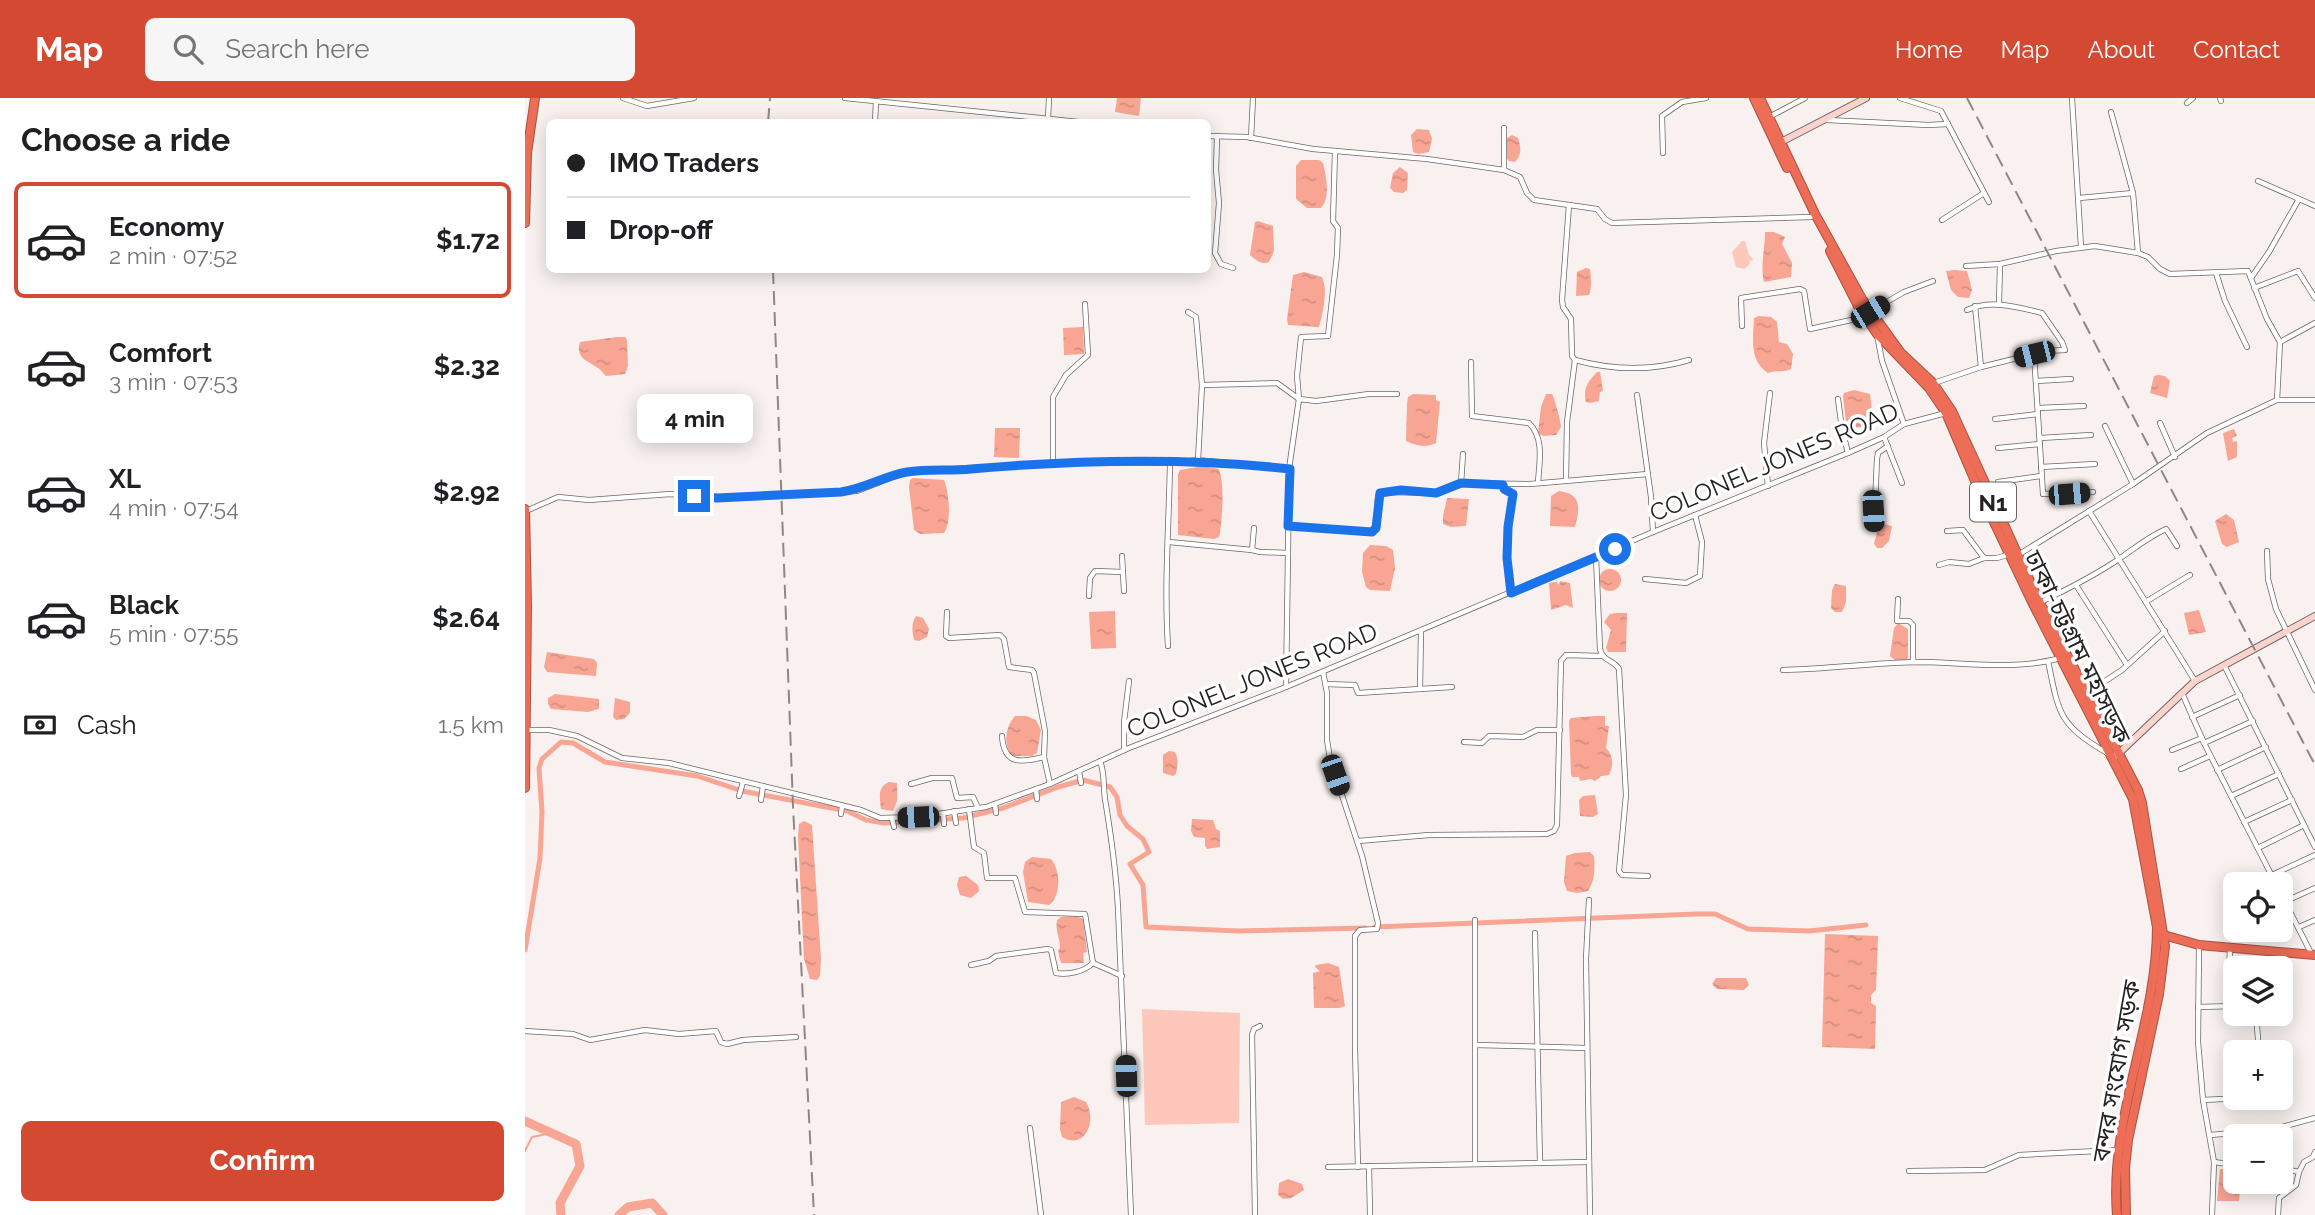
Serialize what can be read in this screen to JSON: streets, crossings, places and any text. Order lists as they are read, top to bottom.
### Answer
{
  "streets": {
    "highway": ["N1", "ঢাকা-চট্টগ্রাম মহাসড়ক", "বন্দর সংযোগ সড়ক"],
    "street": ["COLONEL JONES ROAD"]
  },
  "crossings": [
    ["COLONEL JONES ROAD", "ঢাকা-চট্টগ্রাম মহাসড়ক"],
    ["ঢাকা-চট্টগ্রাম মহাসড়ক", "বন্দর সংযোগ সড়ক"]
  ],
  "page": {
    "header": "Map",
    "search": "Search here",
    "nav": [
      "Home",
      "Map",
      "About",
      "Contact"
    ],
    "heading": "Choose a ride",
    "banner": ["IMO Traders", "Drop-off"],
    "list": [
      {
        "name": "Economy",
        "note": "2 min · 07:52",
        "value": "$1.72"
      },
      {
        "name": "Comfort",
        "note": "3 min · 07:53",
        "value": "$2.32"
      },
      {
        "name": "XL",
        "note": "4 min · 07:54",
        "value": "$2.92"
      },
      {
        "name": "Black",
        "note": "5 min · 07:55",
        "value": "$2.64"
      }
    ],
    "bubble": "4 min",
    "pay": ["Cash", "1.5 km"],
    "map_buttons": ["+", "−"],
    "buttons": "Confirm"
  }
}
